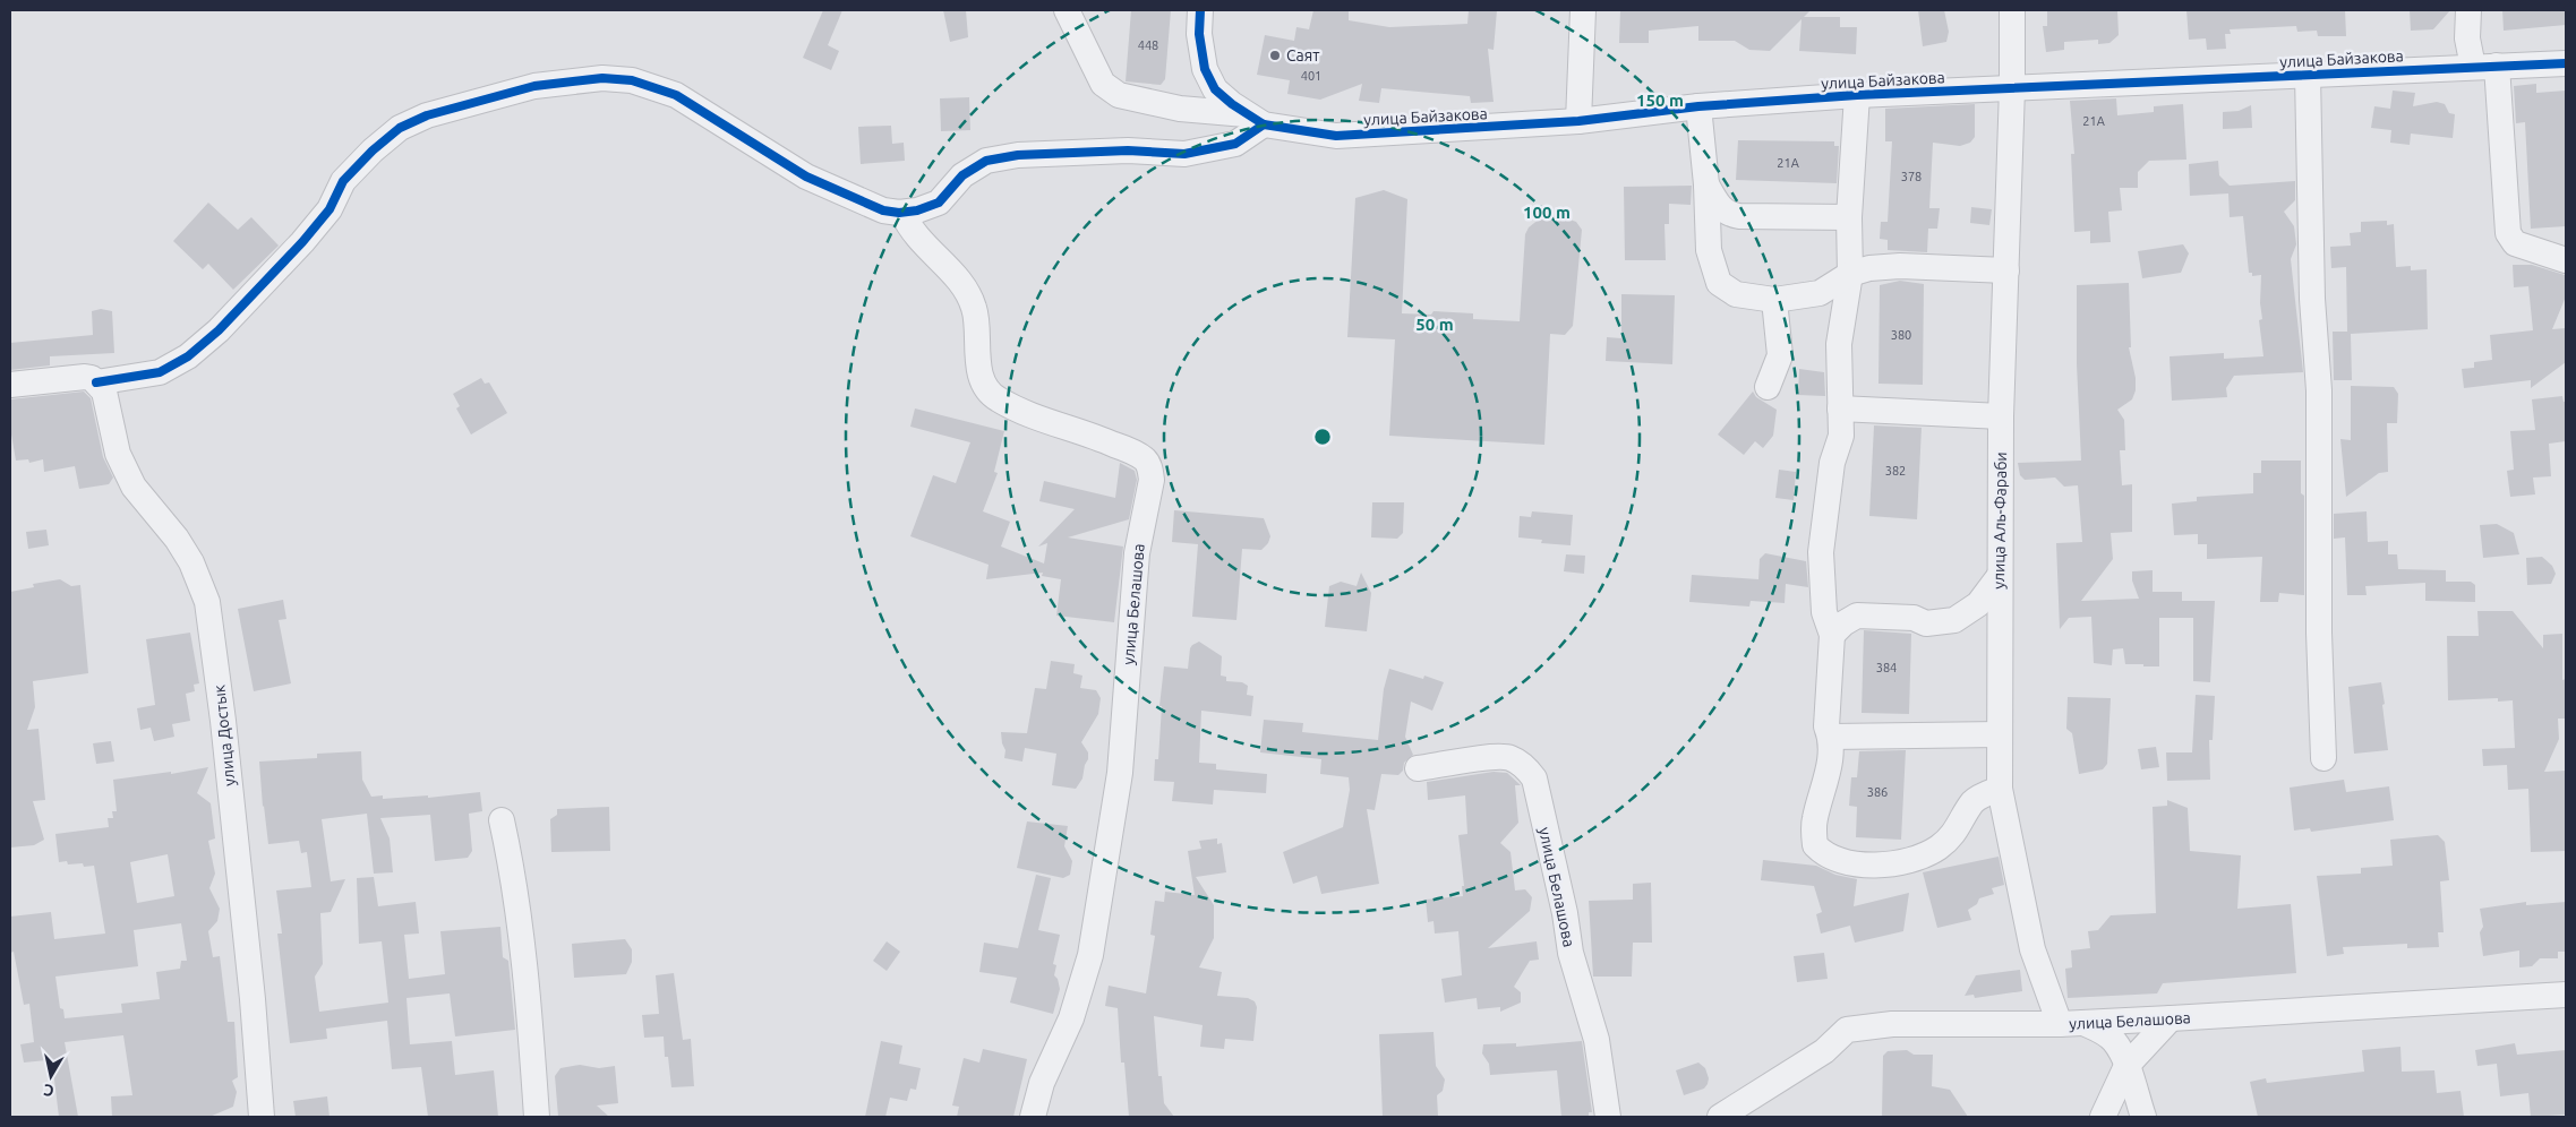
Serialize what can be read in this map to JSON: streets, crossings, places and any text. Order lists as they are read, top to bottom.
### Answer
{
  "streets": {
    "street": [
      "улица Байзакова",
      "улица Аль-Фараби",
      "улица Белашова",
      "улица Достык"
    ]
  },
  "crossings": [
    ["улица Байзакова", "улица Аль-Фараби"],
    ["улица Аль-Фараби", "улица Белашова"]
  ],
  "places": ["Саят"],
  "house_numbers": [
    "448",
    "401",
    "21А",
    "21А",
    "378",
    "380",
    "382",
    "384",
    "386"
  ],
  "north": "bottom",
  "rings": ["150 m", "100 m", "50 m"]
}
